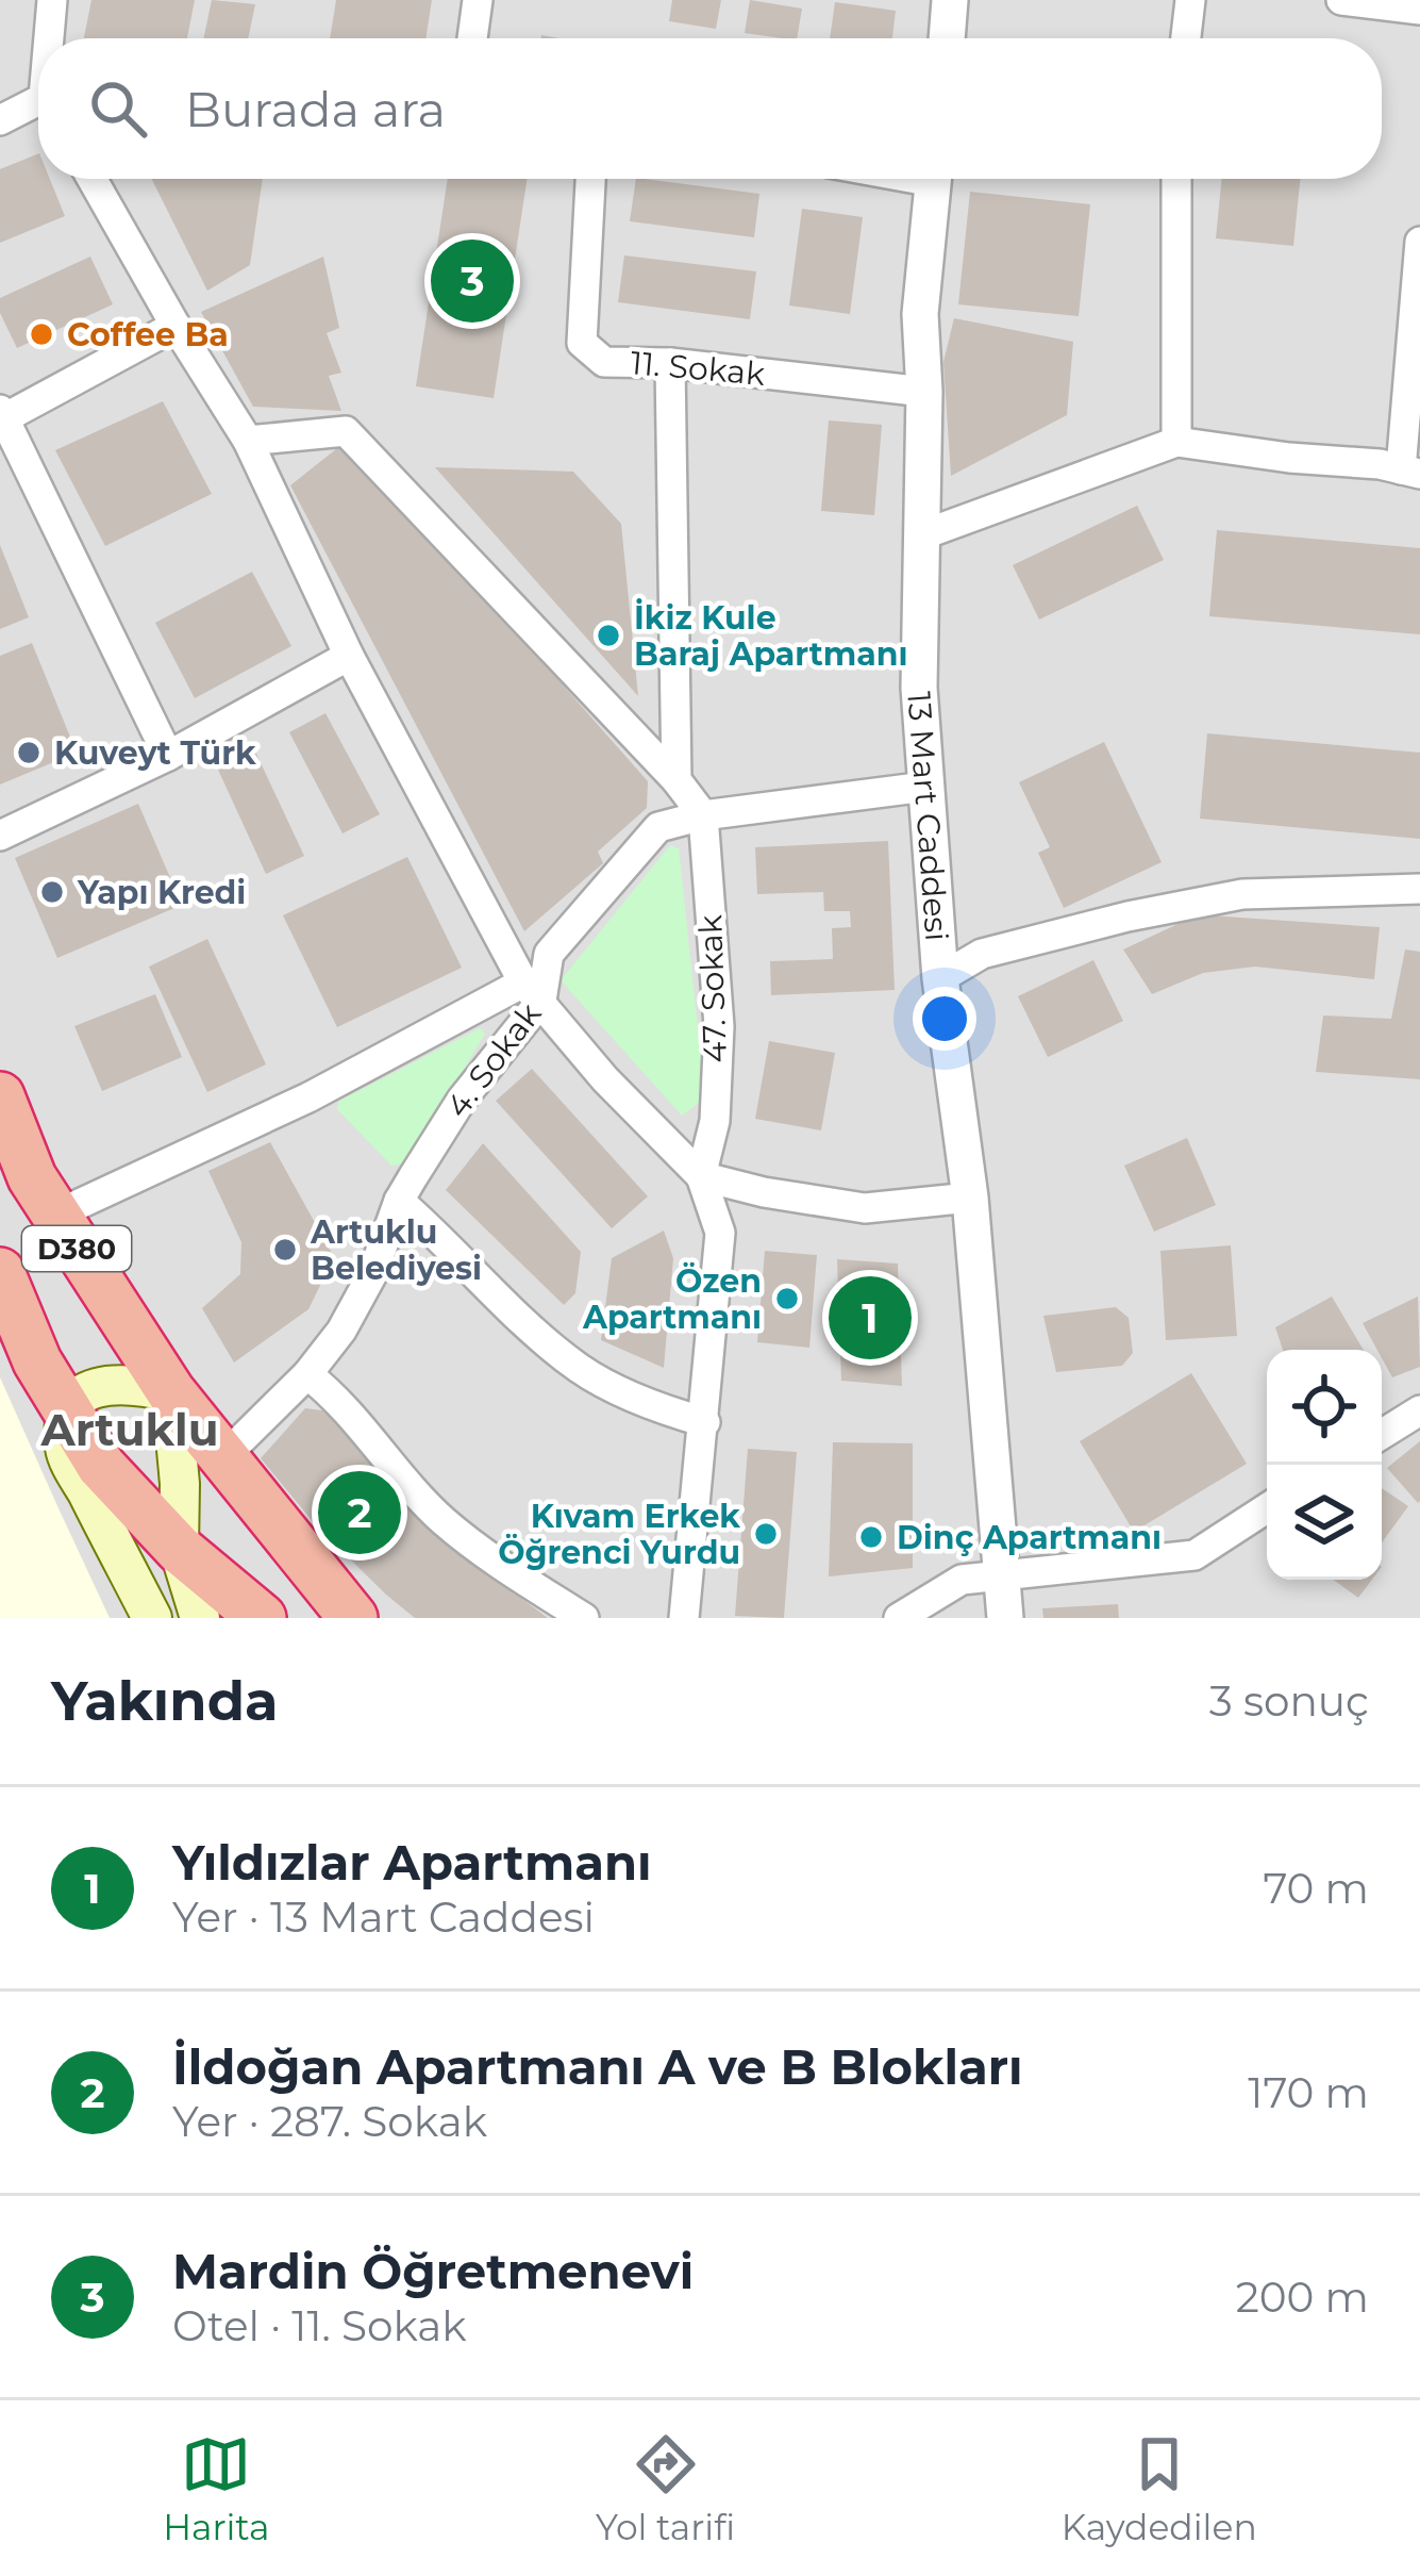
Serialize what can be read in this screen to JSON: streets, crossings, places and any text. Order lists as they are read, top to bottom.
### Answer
{
  "streets": {
    "highway": ["D380"],
    "street": [
      "11. Sokak",
      "13 Mart Caddesi",
      "47. Sokak",
      "4. Sokak"
    ]
  },
  "crossings": [
    ["11. Sokak", "13 Mart Caddesi"],
    ["13 Mart Caddesi", "4. Sokak"],
    ["47. Sokak", "4. Sokak"],
    ["4. Sokak", "D380"]
  ],
  "districts": ["Artuklu"],
  "places": [
    "Coffee Ba",
    "İkiz Kule Baraj Apartmanı",
    "Kuveyt Türk",
    "Yapı Kredi",
    "Artuklu Belediyesi",
    "Özen Apartmanı",
    "Kıvam Erkek Öğrenci Yurdu",
    "Dinç Apartmanı"
  ],
  "page": {
    "search": "Burada ara",
    "pins": ["3", "1", "2"],
    "heading": ["Yakında", "3 sonuç"],
    "list": [
      {
        "mark": "1",
        "name": "Yıldızlar Apartmanı",
        "note": "Yer · 13 Mart Caddesi",
        "value": "70 m"
      },
      {
        "mark": "2",
        "name": "İldoğan Apartmanı A ve B Blokları",
        "note": "Yer · 287. Sokak",
        "value": "170 m"
      },
      {
        "mark": "3",
        "name": "Mardin Öğretmenevi",
        "note": "Otel · 11. Sokak",
        "value": "200 m"
      }
    ],
    "nav": ["Harita", "Yol tarifi", "Kaydedilen"]
  }
}
